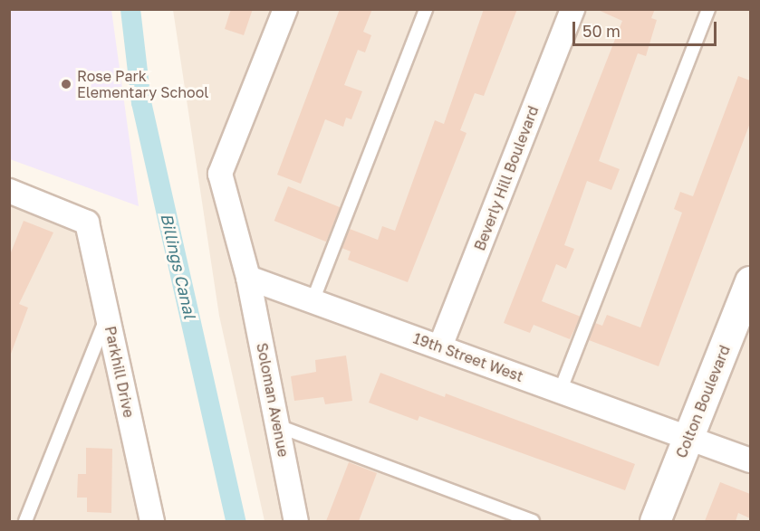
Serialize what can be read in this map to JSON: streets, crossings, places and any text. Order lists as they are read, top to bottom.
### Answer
{
  "streets": {
    "street": [
      "Beverly Hill Boulevard",
      "19th Street West",
      "Parkhill Drive",
      "Soloman Avenue",
      "Colton Boulevard"
    ]
  },
  "crossings": [
    ["Beverly Hill Boulevard", "19th Street West"],
    ["19th Street West", "Soloman Avenue"],
    ["19th Street West", "Colton Boulevard"]
  ],
  "water": ["Billings Canal"],
  "places": ["Rose Park Elementary School"],
  "scale_bar": "50 m"
}
